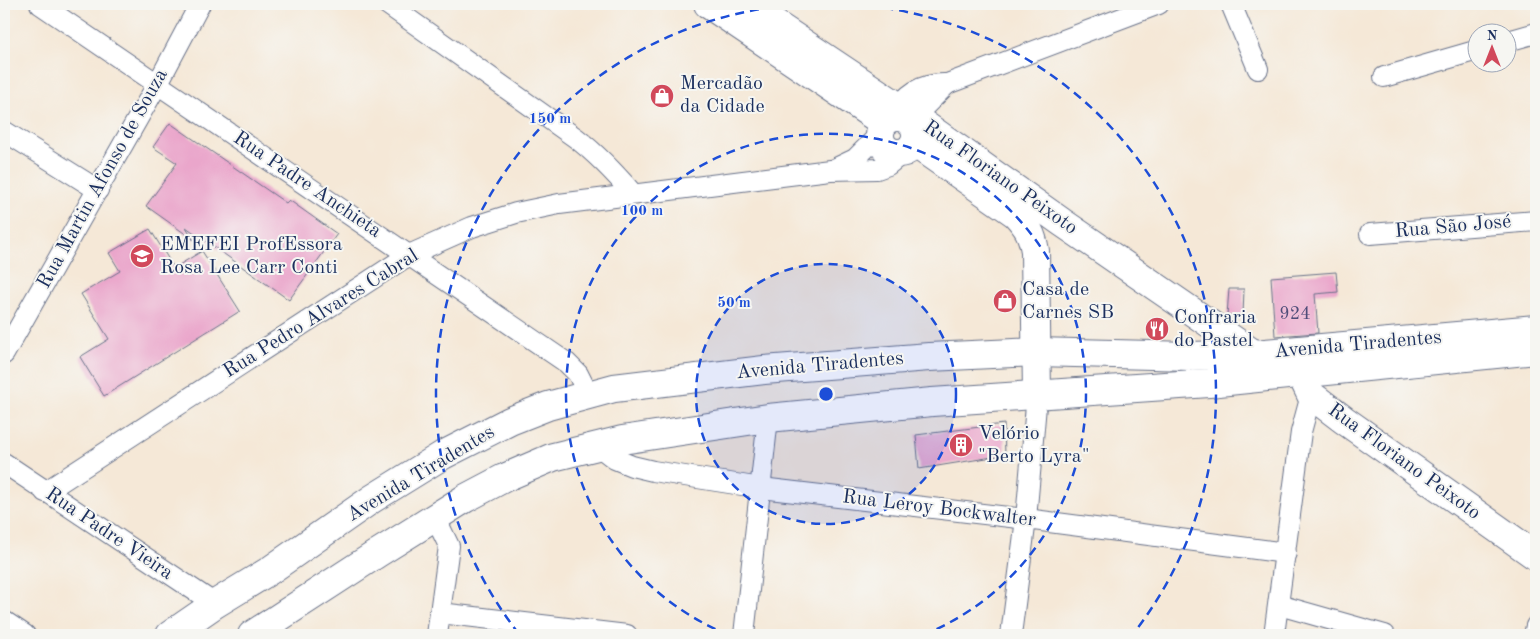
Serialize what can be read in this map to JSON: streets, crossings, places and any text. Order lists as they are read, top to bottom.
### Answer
{
  "streets": {
    "main road": ["Rua Floriano Peixoto", "Avenida Tiradentes"],
    "street": [
      "Rua Martin Afonso de Souza",
      "Rua Padre Anchieta",
      "Rua São José",
      "Rua Pedro Alvares Cabral",
      "Rua Leroy Bockwalter",
      "Rua Padre Vieira"
    ]
  },
  "crossings": [
    ["Rua Floriano Peixoto", "Rua Pedro Alvares Cabral"],
    ["Rua Floriano Peixoto", "Avenida Tiradentes"],
    ["Rua Martin Afonso de Souza", "Rua Padre Anchieta"],
    ["Rua Padre Anchieta", "Rua Pedro Alvares Cabral"],
    ["Rua Padre Anchieta", "Avenida Tiradentes"],
    ["Rua Pedro Alvares Cabral", "Rua Padre Vieira"],
    ["Avenida Tiradentes", "Rua Leroy Bockwalter"],
    ["Avenida Tiradentes", "Rua Padre Vieira"]
  ],
  "places": {
    "shop": ["Mercadão da Cidade", "Casa de Carnes SB"],
    "school or university": ["EMEFEI ProfEssora Rosa Lee Carr Conti"],
    "restaurant": ["Confraria do Pastel"],
    "building": ["Velório \"Berto Lyra\""]
  },
  "house_numbers": ["924"],
  "north": "top",
  "rings": ["150 m", "100 m", "50 m"]
}
